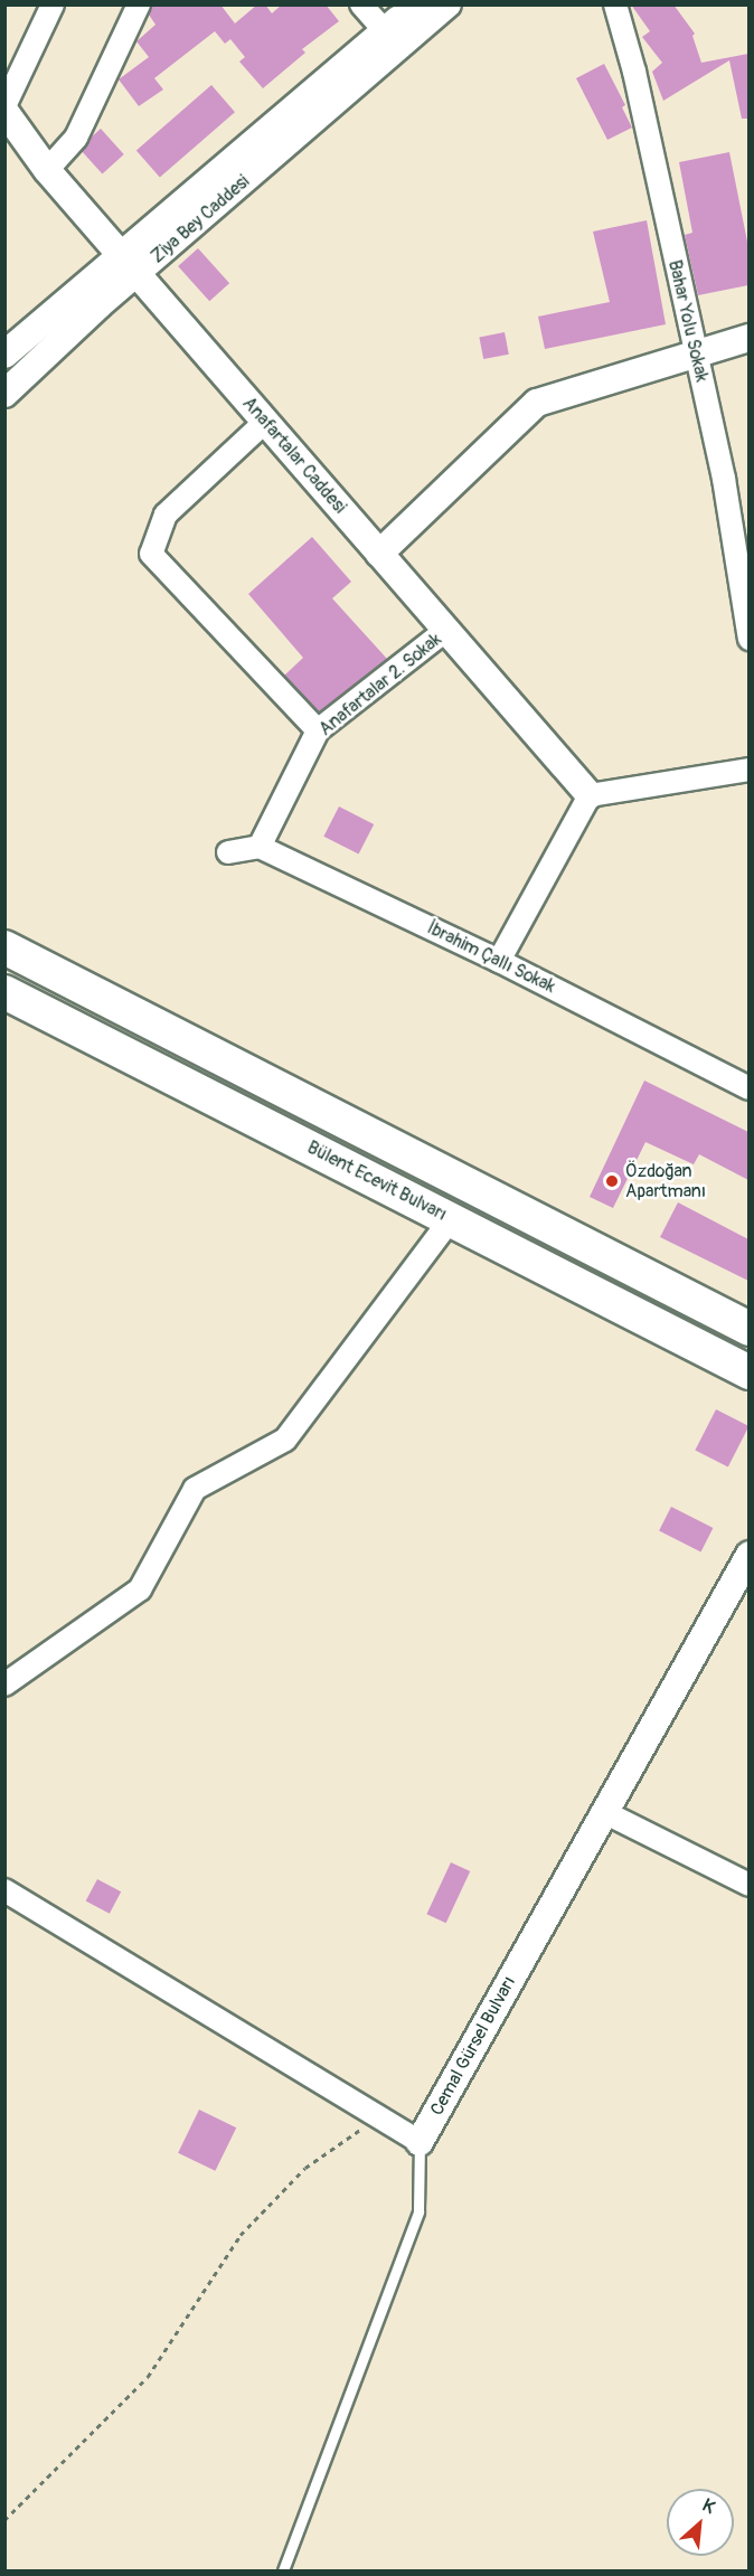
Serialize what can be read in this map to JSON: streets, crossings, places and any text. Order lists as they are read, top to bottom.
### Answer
{
  "streets": {
    "main road": ["Bülent Ecevit Bulvarı"],
    "street": [
      "Ziya Bey Caddesi",
      "Bahar Yolu Sokak",
      "Anafartalar Caddesi",
      "Anafartalar 2. Sokak",
      "İbrahim Çallı Sokak",
      "Cemal Gürsel Bulvarı"
    ]
  },
  "crossings": [
    ["Ziya Bey Caddesi", "Anafartalar Caddesi"],
    ["Anafartalar Caddesi", "Anafartalar 2. Sokak"],
    ["Anafartalar 2. Sokak", "İbrahim Çallı Sokak"]
  ],
  "places": ["Özdoğan Apartmanı"],
  "north": "top right"
}
